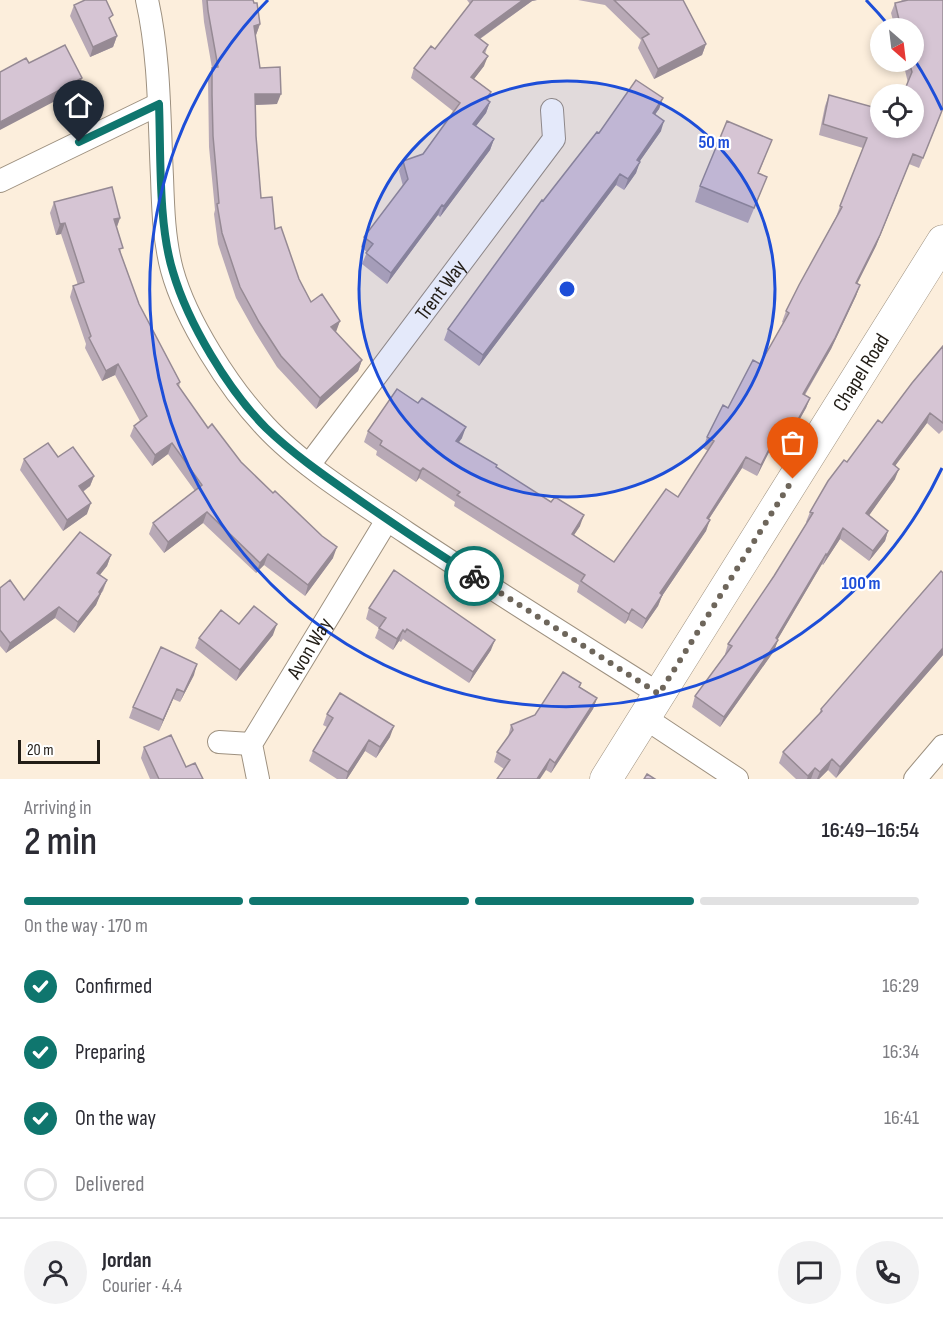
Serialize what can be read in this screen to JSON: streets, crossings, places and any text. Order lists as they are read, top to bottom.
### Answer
{
  "streets": {
    "street": ["Trent Way", "Chapel Road", "Avon Way"]
  },
  "scale_bar": "20 m",
  "north": "bottom right",
  "page": {
    "scale": "20 m",
    "heading": ["2 min", "Arriving in", "16:49–16:54"],
    "panel": ["Jordan", "Courier · 4.4"],
    "bar": "On the way · 170 m",
    "list": [
      ["Confirmed", "16:29"],
      ["Preparing", "16:34"],
      ["On the way", "16:41"],
      "Delivered"
    ]
  },
  "rings": ["50 m", "100 m"]
}
